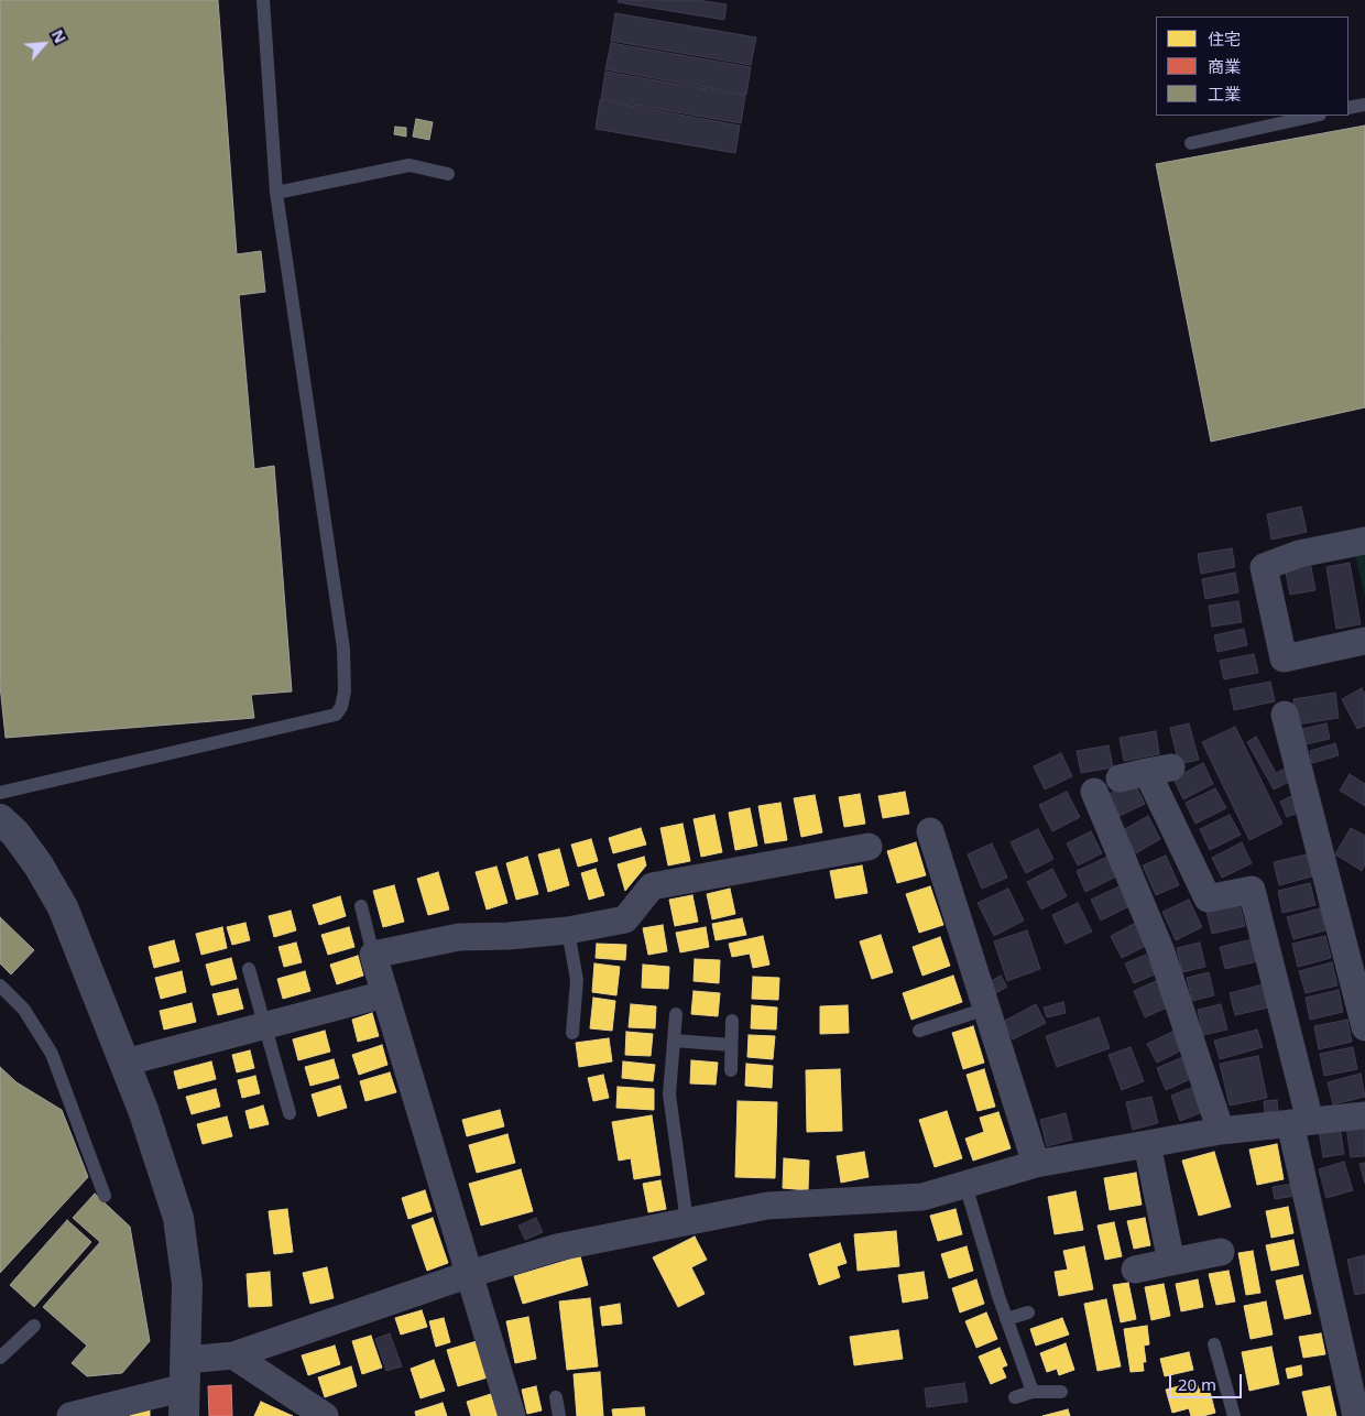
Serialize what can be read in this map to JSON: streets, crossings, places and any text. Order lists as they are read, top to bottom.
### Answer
{
  "legend": ["住宅", "商業", "工業"],
  "scale_bar": "20 m",
  "north": "top right"
}
